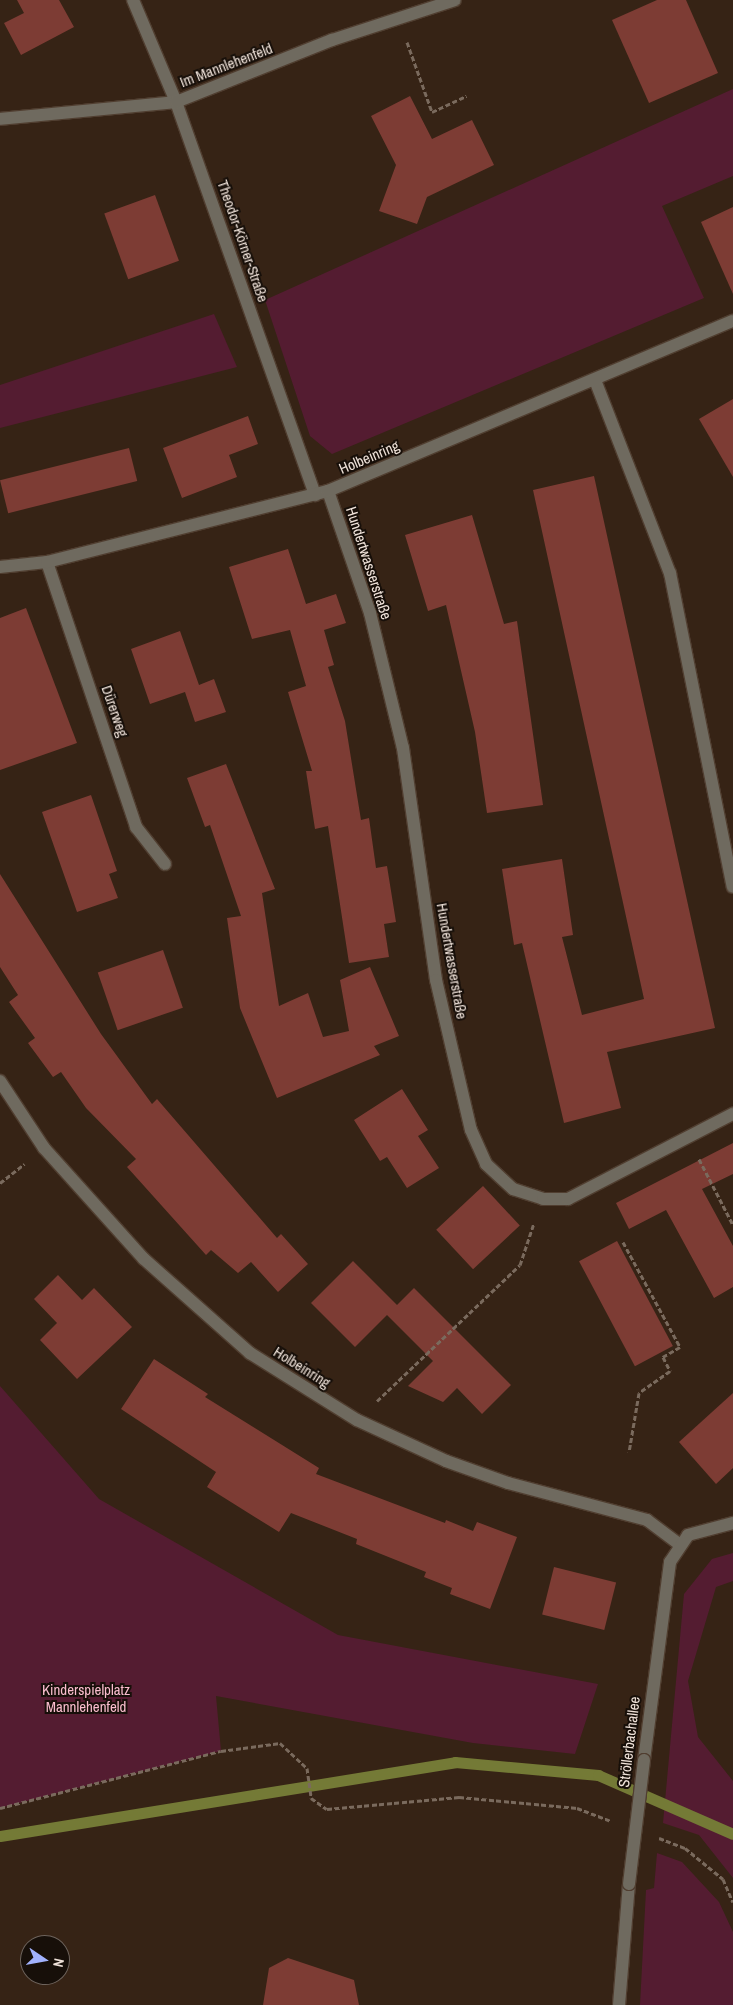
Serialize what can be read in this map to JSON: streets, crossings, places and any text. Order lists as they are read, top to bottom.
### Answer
{
  "streets": {
    "street": [
      "Im Mannlehenfeld",
      "Theodor-Körner-Straße",
      "Holbeinring",
      "Hundertwasserstraße",
      "Dürerweg",
      "Ströllerbachallee"
    ]
  },
  "crossings": [
    ["Im Mannlehenfeld", "Theodor-Körner-Straße"],
    ["Theodor-Körner-Straße", "Holbeinring"],
    ["Holbeinring", "Hundertwasserstraße"],
    ["Holbeinring", "Dürerweg"],
    ["Holbeinring", "Ströllerbachallee"]
  ],
  "parks": ["Kinderspielplatz Mannlehenfeld"],
  "north": "right"
}
